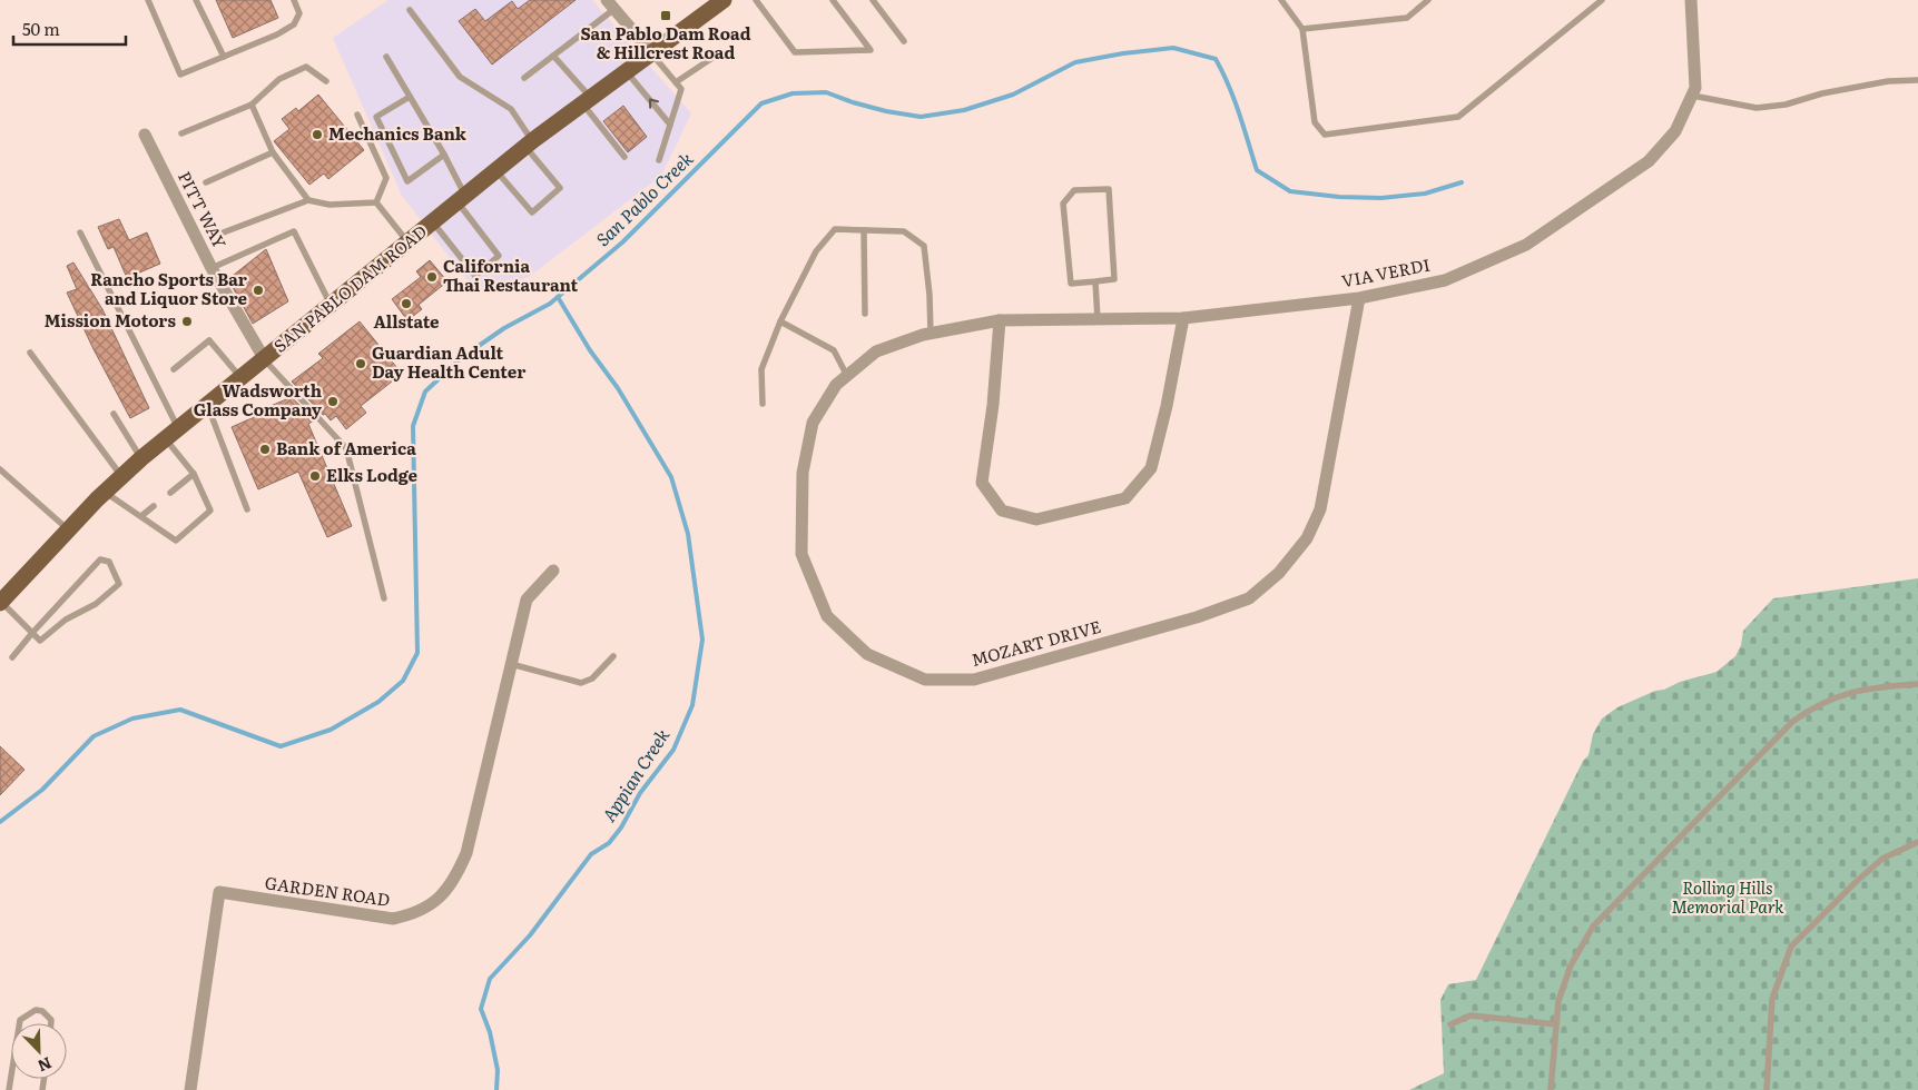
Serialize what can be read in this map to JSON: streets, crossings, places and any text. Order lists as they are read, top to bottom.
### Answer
{
  "streets": {
    "main road": ["SAN PABLO DAM ROAD"],
    "street": [
      "PITT WAY",
      "VIA VERDI",
      "MOZART DRIVE",
      "GARDEN ROAD"
    ]
  },
  "crossings": [
    ["PITT WAY", "SAN PABLO DAM ROAD"],
    ["VIA VERDI", "MOZART DRIVE"]
  ],
  "water": ["San Pablo Creek", "Appian Creek"],
  "parks": ["Rolling Hills Memorial Park"],
  "places": {
    "transit": ["San Pablo Dam Road & Hillcrest Road"],
    "other": [
      "Mechanics Bank",
      "California Thai Restaurant",
      "Rancho Sports Bar and Liquor Store",
      "Allstate",
      "Mission Motors",
      "Guardian Adult Day Health Center",
      "Wadsworth Glass Company",
      "Bank of America",
      "Elks Lodge"
    ]
  },
  "scale_bar": "50 m",
  "north": "bottom right"
}
